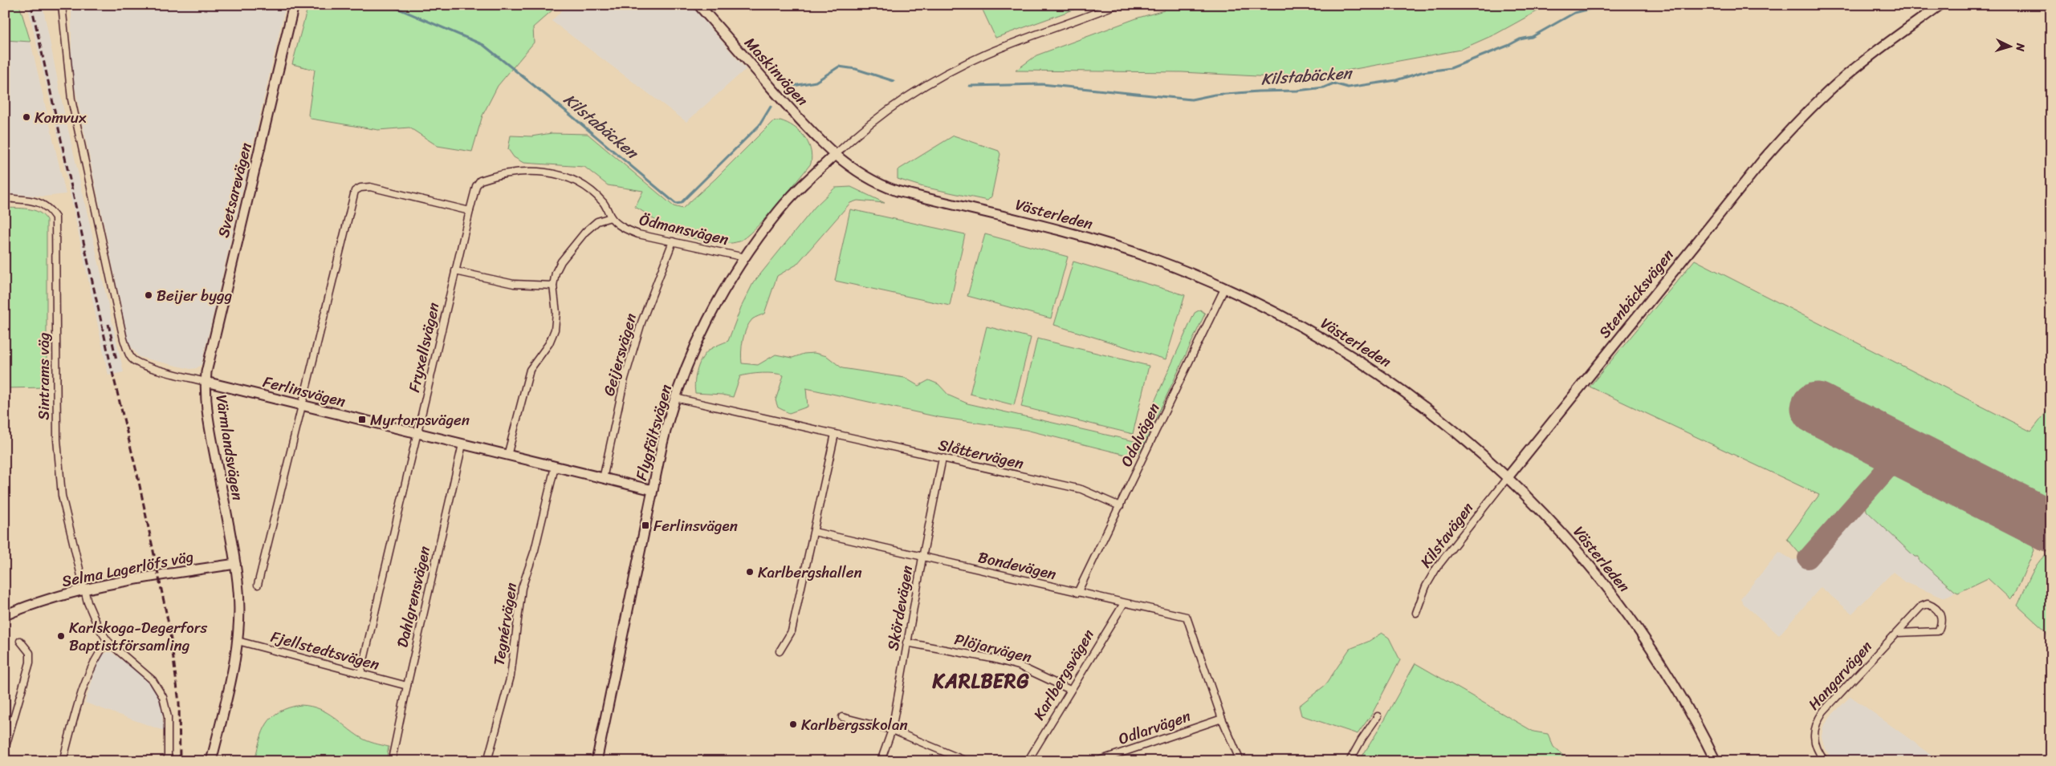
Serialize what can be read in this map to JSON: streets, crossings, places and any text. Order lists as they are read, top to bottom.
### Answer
{
  "streets": {
    "street": [
      "Maskinvägen",
      "Svetsarevägen",
      "Västerleden",
      "Ödmansvägen",
      "Stenbäcksvägen",
      "Fryxellsvägen",
      "Geijersvägen",
      "Sintrams väg",
      "Ferlinsvägen",
      "Flygfältsvägen",
      "Odalvägen",
      "Värmlandsvägen",
      "Slåttervägen",
      "Kilstavägen",
      "Bondevägen",
      "Selma Lagerlöfs väg",
      "Dahlgrensvägen",
      "Skördevägen",
      "Tegnérvägen",
      "Plöjarvägen",
      "Fjellstedtsvägen",
      "Karlbergsvägen",
      "Hangarvägen",
      "Odlarvägen"
    ]
  },
  "crossings": [
    ["Maskinvägen", "Västerleden"],
    ["Maskinvägen", "Flygfältsvägen"],
    ["Svetsarevägen", "Ferlinsvägen"],
    ["Svetsarevägen", "Värmlandsvägen"],
    ["Västerleden", "Stenbäcksvägen"],
    ["Västerleden", "Flygfältsvägen"],
    ["Västerleden", "Odalvägen"],
    ["Västerleden", "Kilstavägen"],
    ["Ödmansvägen", "Fryxellsvägen"],
    ["Ödmansvägen", "Geijersvägen"],
    ["Ödmansvägen", "Flygfältsvägen"],
    ["Stenbäcksvägen", "Kilstavägen"],
    ["Fryxellsvägen", "Ferlinsvägen"],
    ["Fryxellsvägen", "Fjellstedtsvägen"],
    ["Geijersvägen", "Ferlinsvägen"],
    ["Sintrams väg", "Selma Lagerlöfs väg"],
    ["Ferlinsvägen", "Flygfältsvägen"],
    ["Ferlinsvägen", "Värmlandsvägen"],
    ["Ferlinsvägen", "Dahlgrensvägen"],
    ["Ferlinsvägen", "Tegnérvägen"],
    ["Flygfältsvägen", "Slåttervägen"],
    ["Odalvägen", "Slåttervägen"],
    ["Odalvägen", "Bondevägen"],
    ["Värmlandsvägen", "Selma Lagerlöfs väg"],
    ["Värmlandsvägen", "Fjellstedtsvägen"],
    ["Slåttervägen", "Skördevägen"],
    ["Bondevägen", "Skördevägen"],
    ["Bondevägen", "Karlbergsvägen"],
    ["Bondevägen", "Odlarvägen"],
    ["Dahlgrensvägen", "Fjellstedtsvägen"],
    ["Skördevägen", "Plöjarvägen"],
    ["Plöjarvägen", "Karlbergsvägen"]
  ],
  "districts": ["KARLBERG"],
  "water": ["Kilstabäcken"],
  "places": {
    "other": [
      "Komvux",
      "Beijer bygg",
      "Karlbergshallen",
      "Karlskoga-Degerfors Baptistförsamling",
      "Karlbergsskolan"
    ],
    "transit": ["Myrtorpsvägen", "Ferlinsvägen"]
  },
  "north": "right"
}
